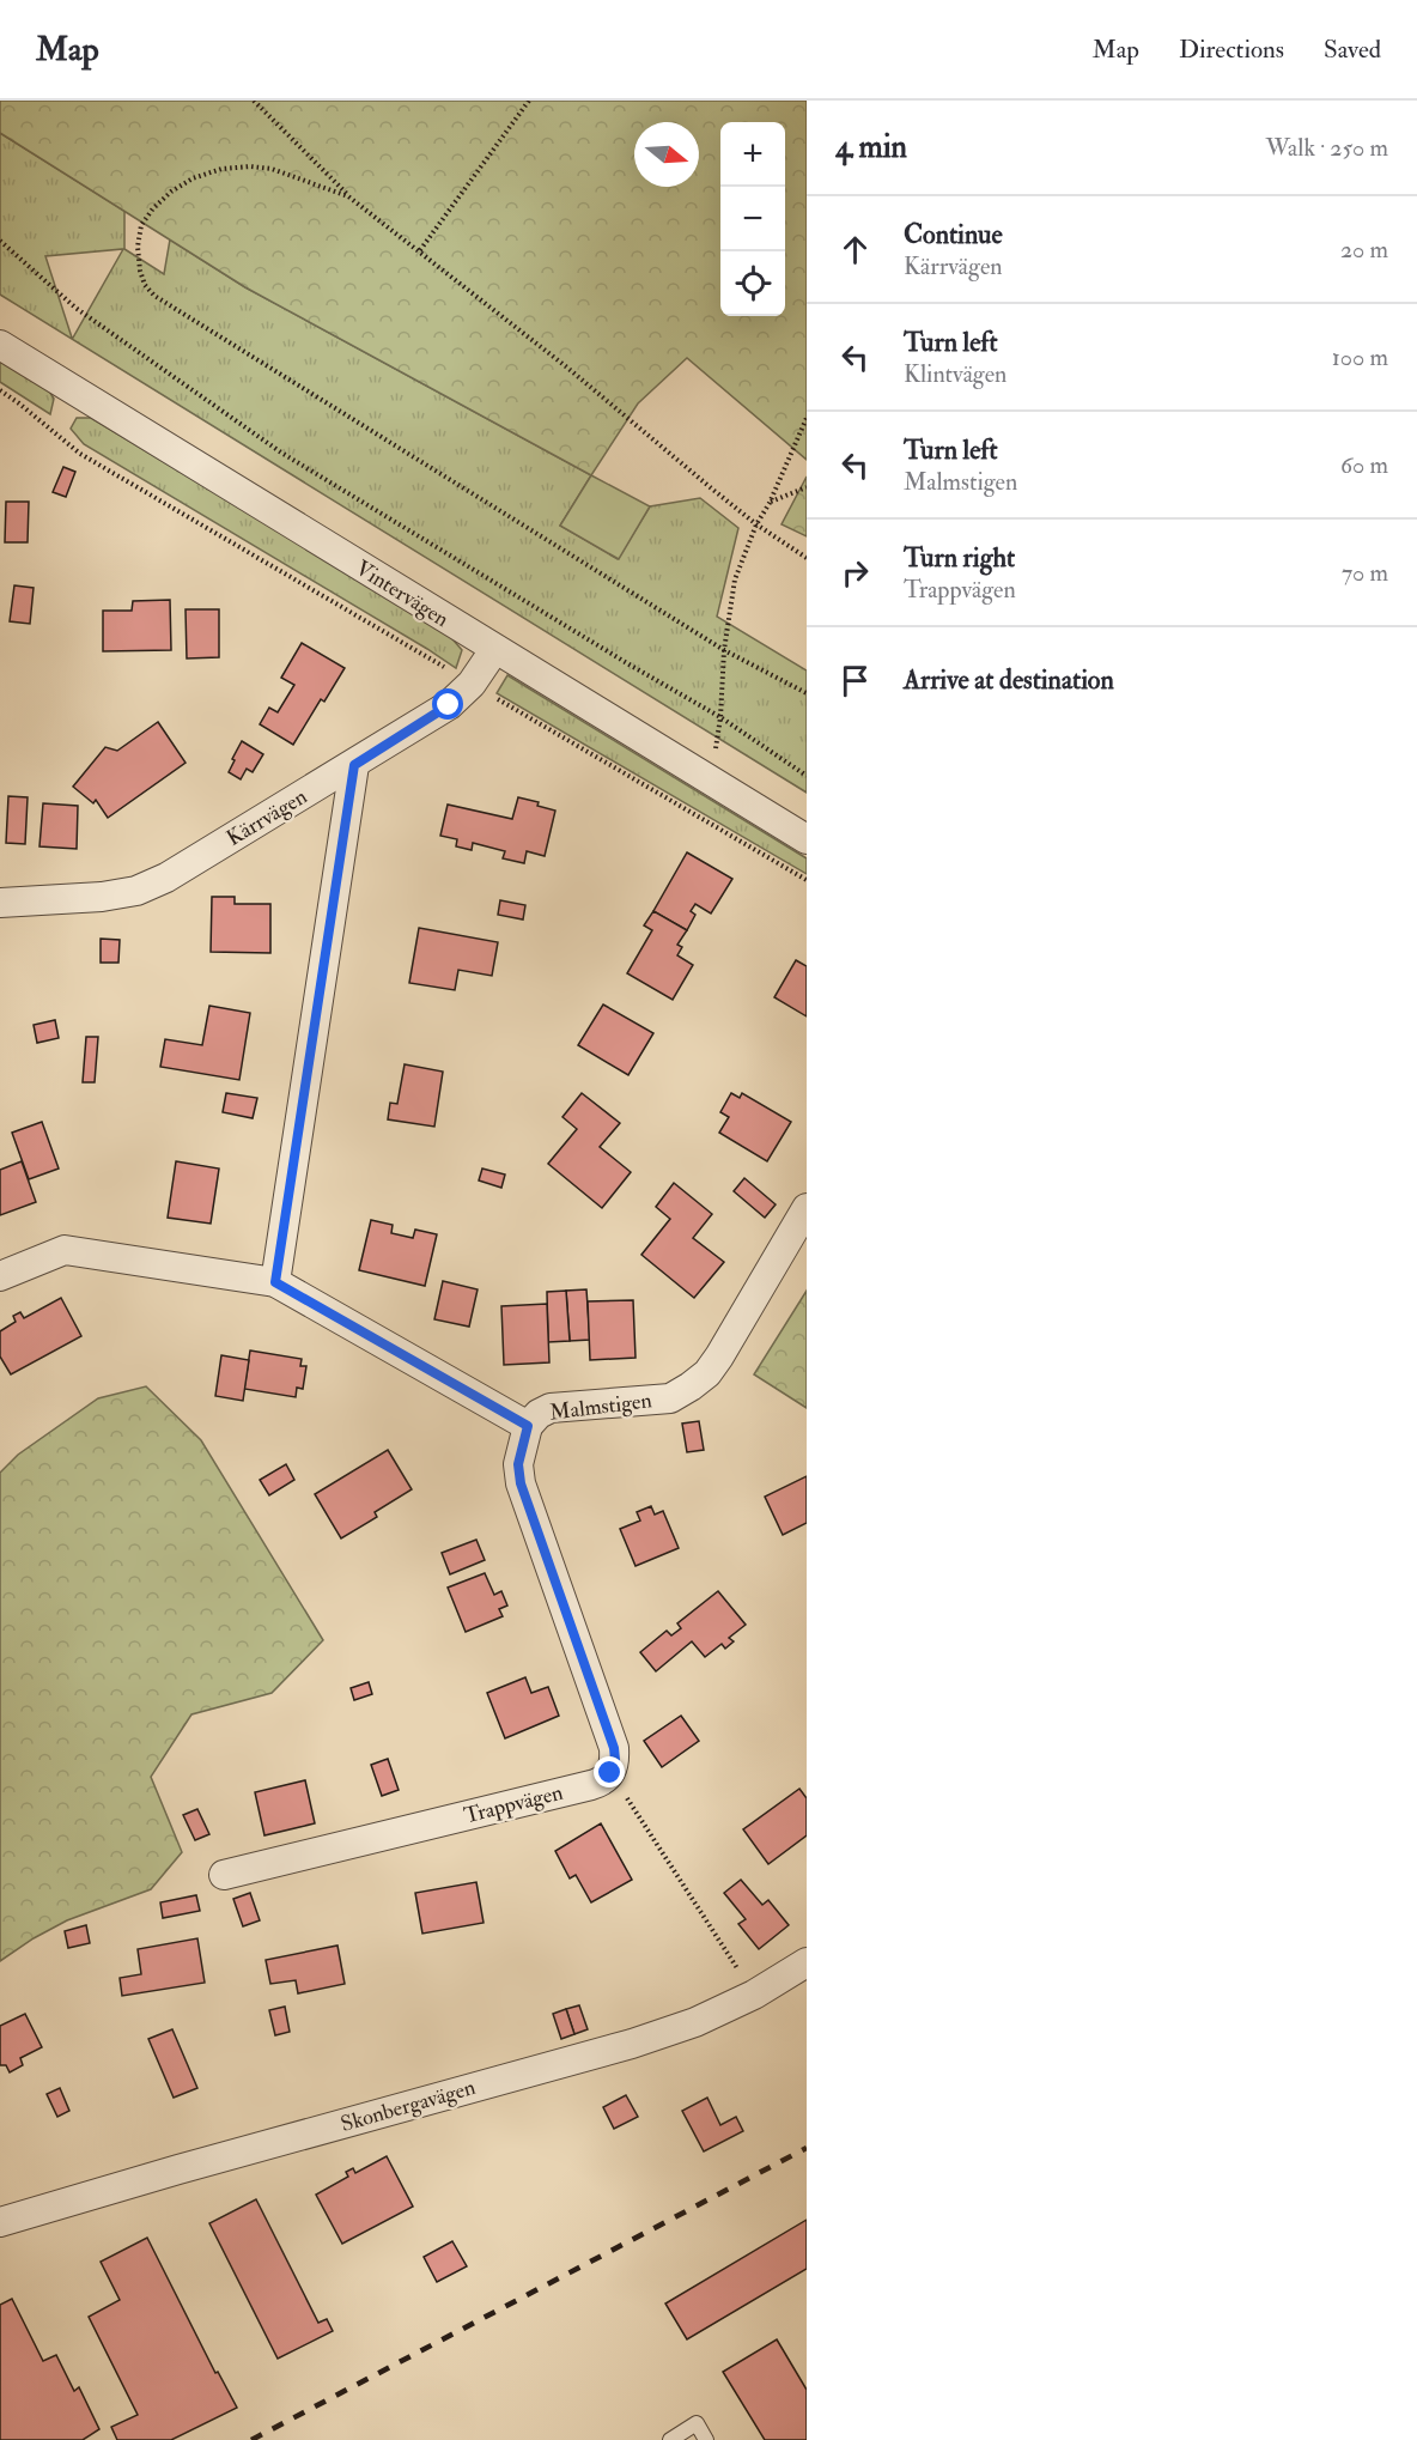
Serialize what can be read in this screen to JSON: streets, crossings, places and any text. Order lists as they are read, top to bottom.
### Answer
{
  "streets": {
    "street": [
      "Vintervägen",
      "Kärrvägen",
      "Malmstigen",
      "Trappvägen",
      "Skonbergavägen"
    ]
  },
  "crossings": [
    ["Vintervägen", "Kärrvägen"]
  ],
  "north": "right",
  "page": {
    "header": "Map",
    "nav": ["Map", "Directions", "Saved"],
    "heading": ["4 min", "Walk · 250 m"],
    "map_buttons": ["+", "−"],
    "list": [
      ["Continue", "Kärrvägen", "20 m"],
      ["Turn left", "Klintvägen", "100 m"],
      ["Turn left", "Malmstigen", "60 m"],
      ["Turn right", "Trappvägen", "70 m"],
      "Arrive at destination"
    ]
  }
}
